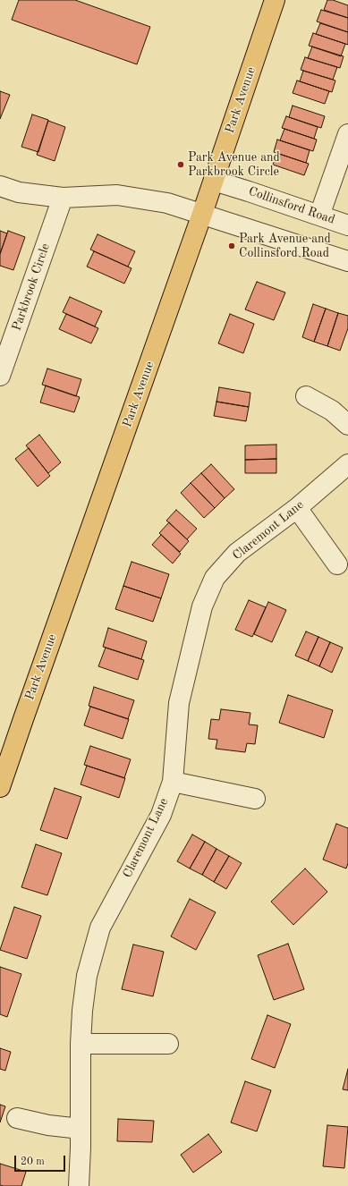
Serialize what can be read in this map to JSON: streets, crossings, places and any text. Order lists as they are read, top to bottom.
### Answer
{
  "streets": {
    "main road": ["Park Avenue"],
    "street": ["Collinsford Road", "Parkbrook Circle", "Claremont Lane"]
  },
  "crossings": [
    ["Park Avenue", "Collinsford Road"]
  ],
  "places": ["Park Avenue and Parkbrook Circle", "Park Avenue and Collinsford Road"],
  "scale_bar": "20 m"
}
